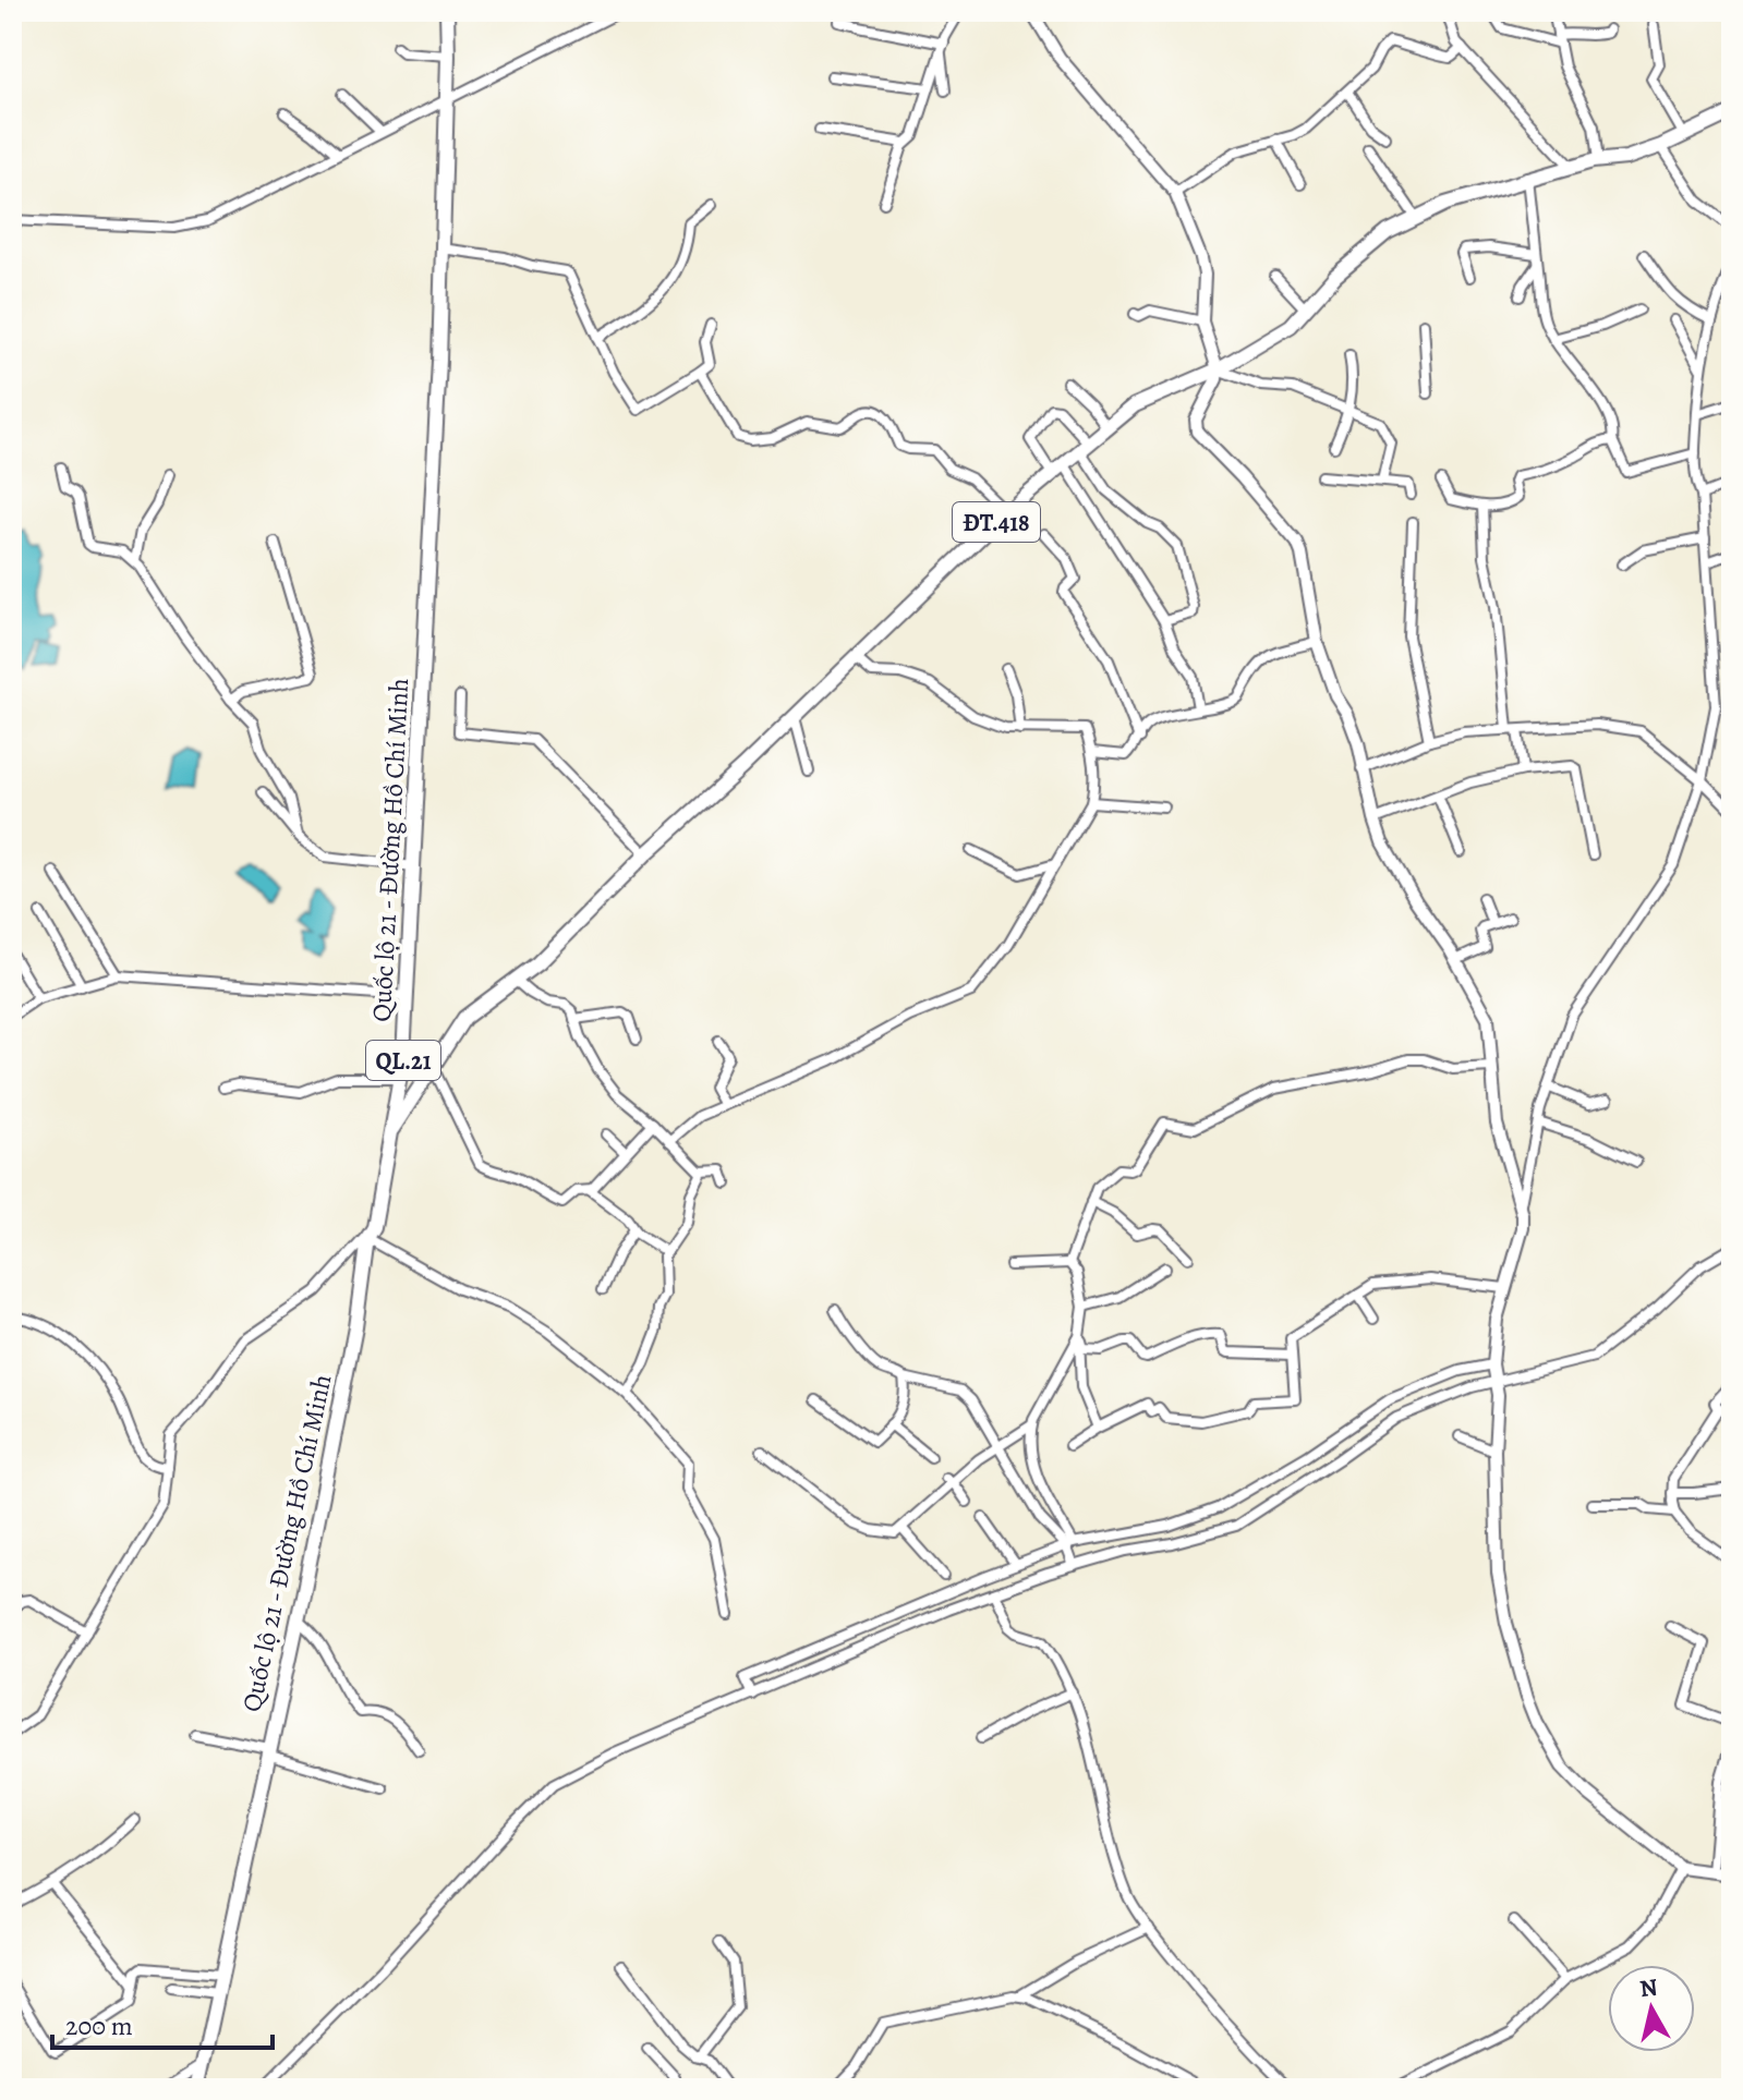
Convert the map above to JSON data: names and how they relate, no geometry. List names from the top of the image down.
{
  "streets": {
    "main road": ["ĐT.418", "Quốc lộ 21 - Đường Hồ Chí Minh", "QL.21"]
  },
  "crossings": [
    ["ĐT.418", "Quốc lộ 21 - Đường Hồ Chí Minh"]
  ],
  "scale_bar": "200 m",
  "north": "top"
}
